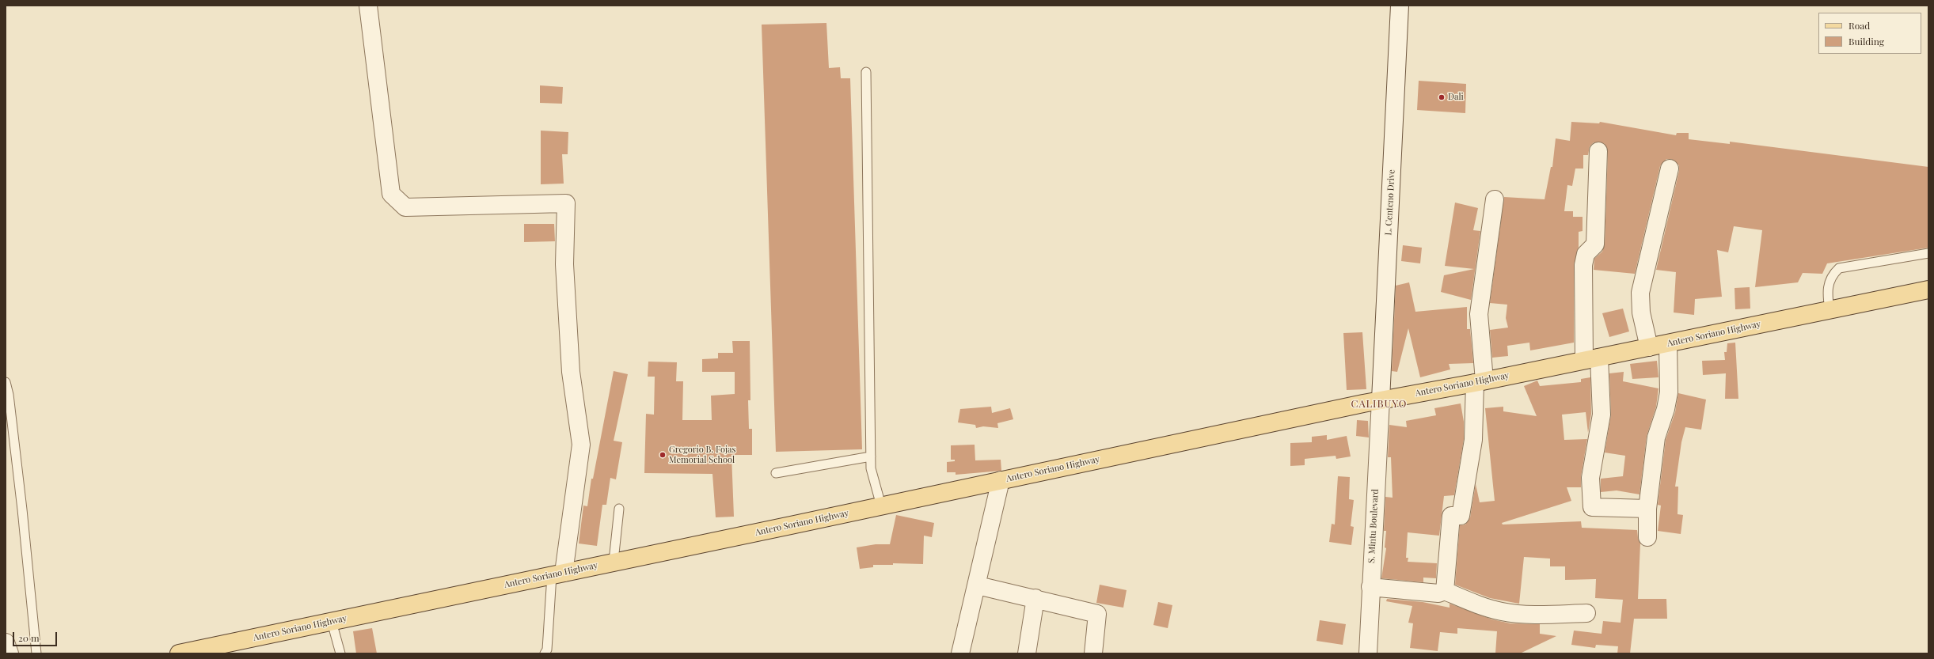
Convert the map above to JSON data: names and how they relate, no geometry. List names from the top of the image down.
{
  "streets": {
    "main road": ["Antero Soriano Highway"],
    "street": ["L. Centeno Drive", "S. Mintu Boulevard"]
  },
  "crossings": [
    ["L. Centeno Drive", "Antero Soriano Highway"],
    ["L. Centeno Drive", "S. Mintu Boulevard"],
    ["Antero Soriano Highway", "S. Mintu Boulevard"]
  ],
  "districts": ["CALIBUYO"],
  "places": ["Dali", "Gregorio B. Fojas Memorial School"],
  "legend": ["Road", "Building"],
  "scale_bar": "20 m"
}
